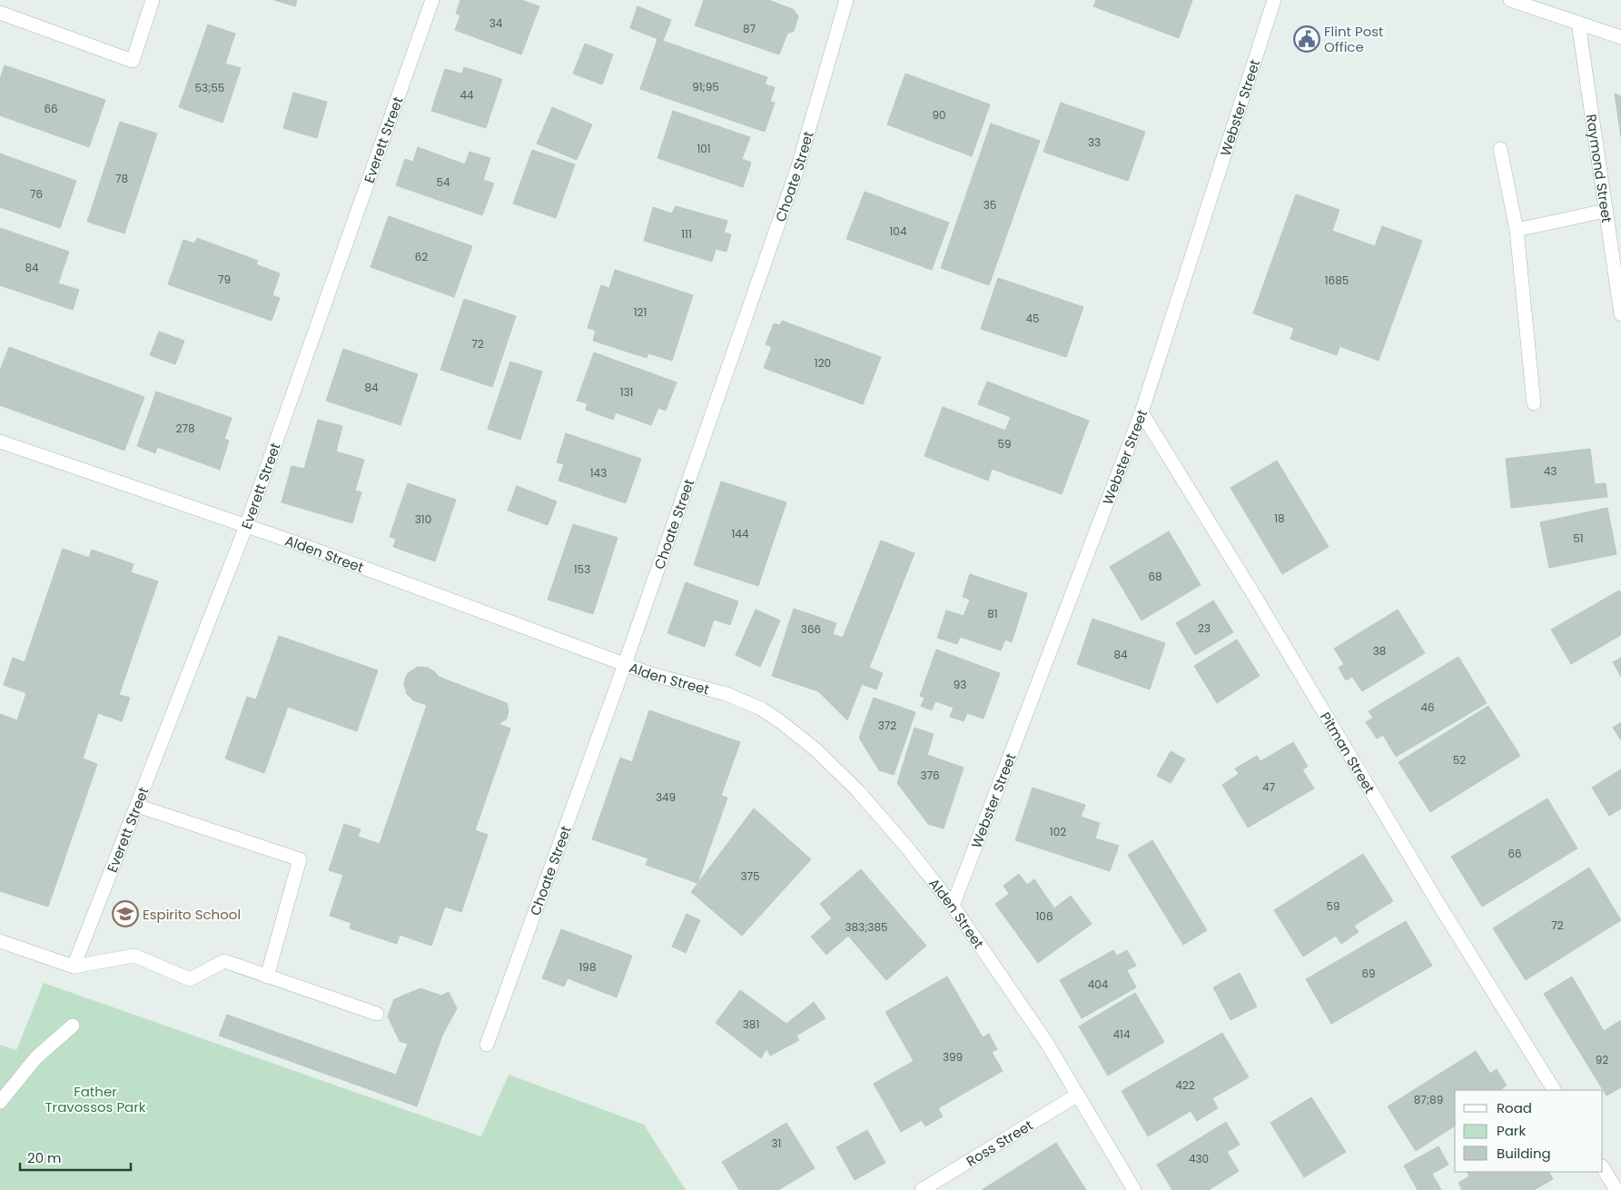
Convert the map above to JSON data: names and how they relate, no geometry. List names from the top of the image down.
{
  "streets": {
    "street": [
      "Webster Street",
      "Everett Street",
      "Raymond Street",
      "Choate Street",
      "Alden Street",
      "Pitman Street",
      "Ross Street"
    ]
  },
  "crossings": [
    ["Webster Street", "Alden Street"],
    ["Webster Street", "Pitman Street"],
    ["Everett Street", "Alden Street"],
    ["Choate Street", "Alden Street"],
    ["Alden Street", "Ross Street"]
  ],
  "parks": ["Father Travossos Park"],
  "places": {
    "public building": ["Flint Post Office"],
    "school or university": ["Espirito School"]
  },
  "house_numbers": [
    "34",
    "87",
    "91;95",
    "53;55",
    "44",
    "66",
    "90",
    "33",
    "101",
    "78",
    "54",
    "76",
    "35",
    "104",
    "111",
    "62",
    "84",
    "79",
    "1685",
    "121",
    "45",
    "72",
    "120",
    "84",
    "131",
    "278",
    "59",
    "43",
    "143",
    "18",
    "310",
    "144",
    "51",
    "153",
    "68",
    "81",
    "23",
    "366",
    "38",
    "84",
    "93",
    "46",
    "372",
    "52",
    "376",
    "47",
    "349",
    "102",
    "66",
    "375",
    "59",
    "106",
    "72",
    "383;385",
    "198",
    "69",
    "404",
    "381",
    "414",
    "399",
    "92",
    "422",
    "87;89",
    "31",
    "430"
  ],
  "legend": ["Road", "Park", "Building"],
  "scale_bar": "20 m"
}
